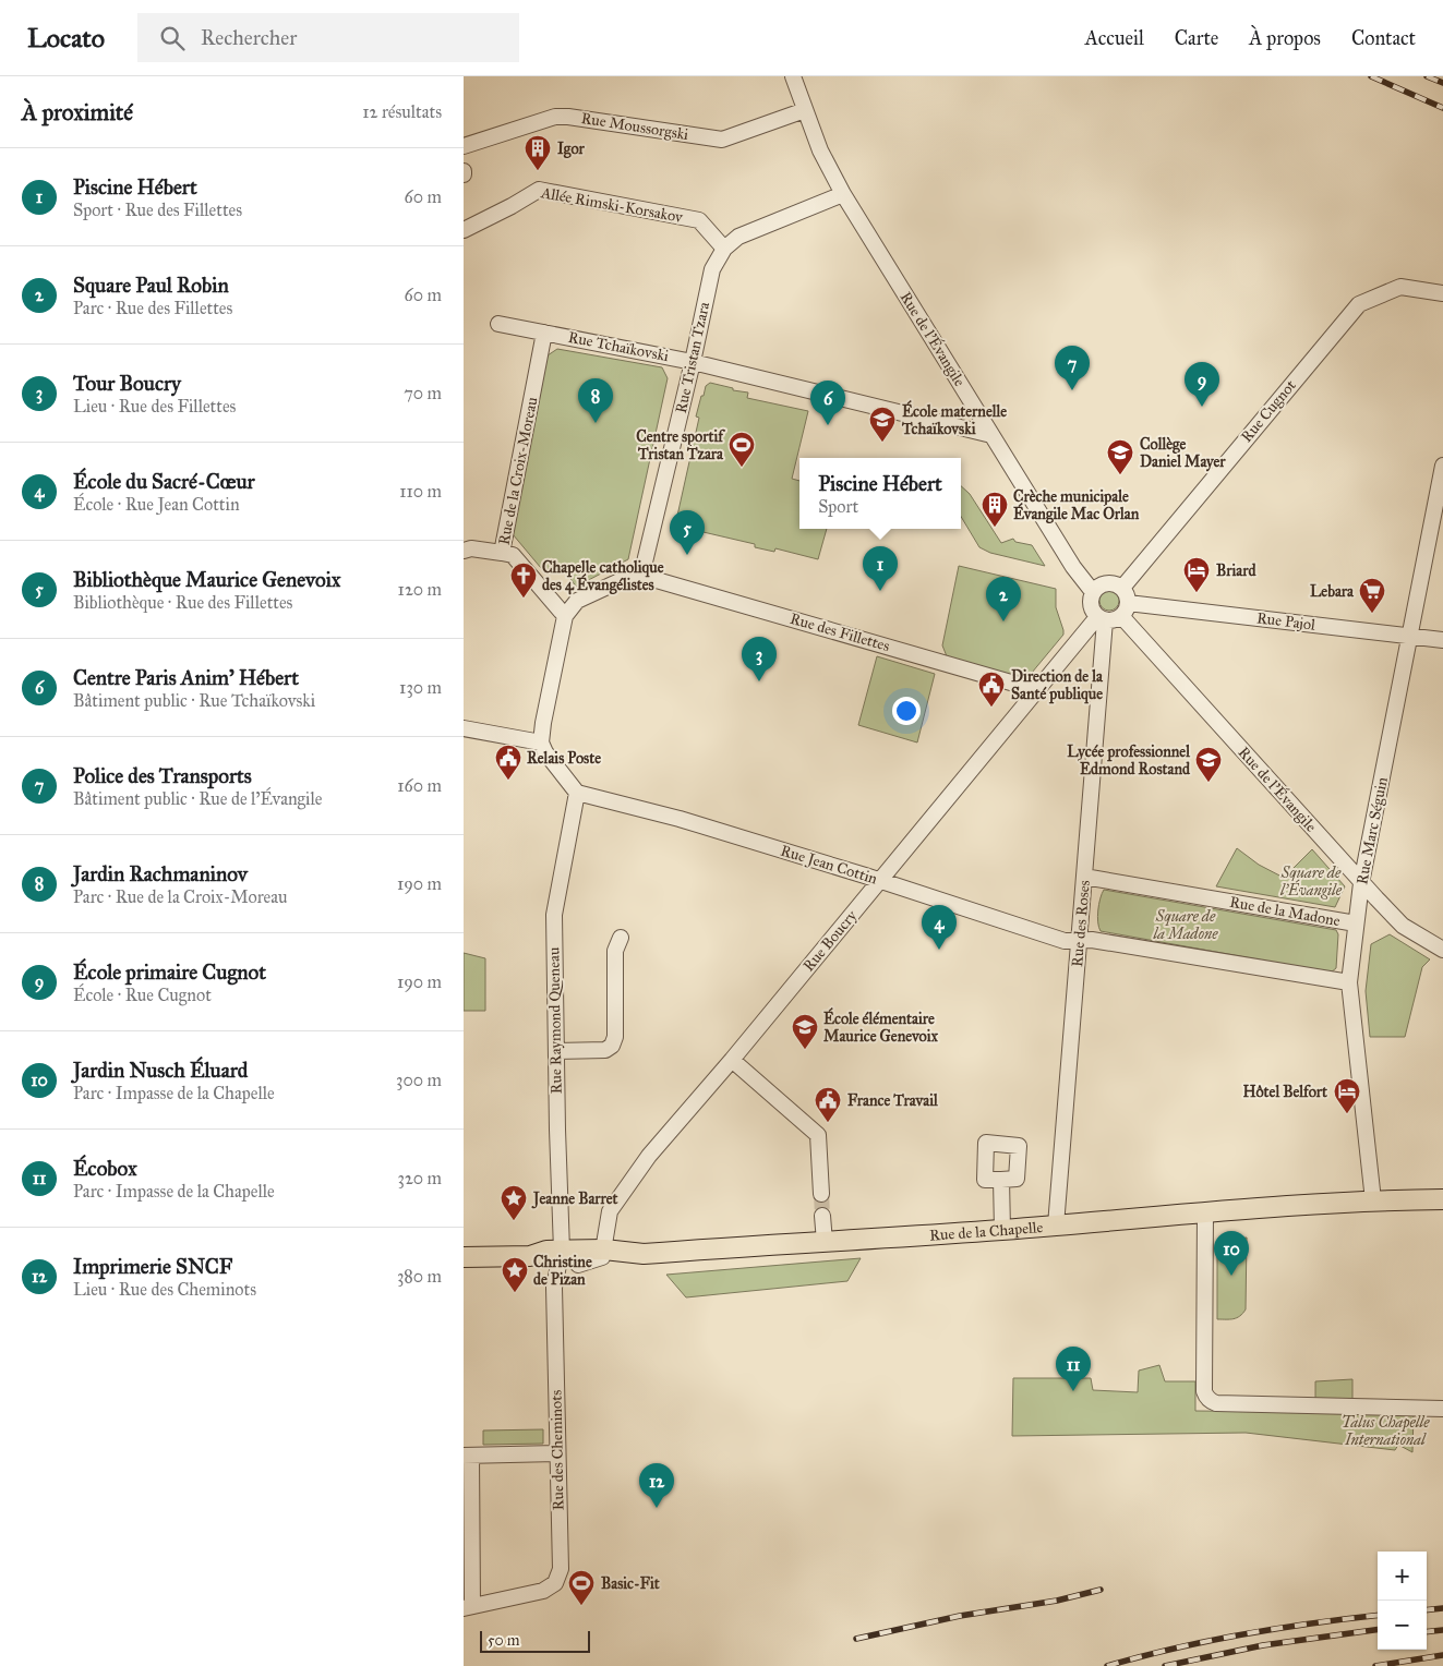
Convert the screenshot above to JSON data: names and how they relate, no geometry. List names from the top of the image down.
{
  "streets": {
    "main road": ["Rue de la Chapelle"],
    "street": [
      "Rue Moussorgski",
      "Allée Rimski-Korsakov",
      "Rue de l'Évangile",
      "Rue Tchaïkovski",
      "Rue Tristan Tzara",
      "Rue Cugnot",
      "Rue de la Croix-Moreau",
      "Rue Pajol",
      "Rue des Fillettes",
      "Rue Marc Séguin",
      "Rue Jean Cottin",
      "Rue de la Madone",
      "Rue des Roses",
      "Rue Boucry",
      "Rue Raymond Queneau",
      "Rue des Cheminots"
    ]
  },
  "crossings": [
    ["Rue Moussorgski", "Rue de l'Évangile"],
    ["Allée Rimski-Korsakov", "Rue Tristan Tzara"],
    ["Rue de l'Évangile", "Rue Tchaïkovski"],
    ["Rue de l'Évangile", "Rue Tristan Tzara"],
    ["Rue de l'Évangile", "Rue Cugnot"],
    ["Rue de l'Évangile", "Rue Pajol"],
    ["Rue de l'Évangile", "Rue Marc Séguin"],
    ["Rue de l'Évangile", "Rue des Roses"],
    ["Rue de l'Évangile", "Rue Boucry"],
    ["Rue Tchaïkovski", "Rue Tristan Tzara"],
    ["Rue Tchaïkovski", "Rue de la Croix-Moreau"],
    ["Rue Tristan Tzara", "Rue des Fillettes"],
    ["Rue Cugnot", "Rue Pajol"],
    ["Rue Cugnot", "Rue des Roses"],
    ["Rue Cugnot", "Rue Boucry"],
    ["Rue Pajol", "Rue Marc Séguin"],
    ["Rue Pajol", "Rue des Roses"],
    ["Rue Pajol", "Rue Boucry"],
    ["Rue des Fillettes", "Rue Boucry"],
    ["Rue Marc Séguin", "Rue de la Madone"],
    ["Rue Marc Séguin", "Rue de la Chapelle"],
    ["Rue Jean Cottin", "Rue des Roses"],
    ["Rue Jean Cottin", "Rue Boucry"],
    ["Rue Jean Cottin", "Rue Raymond Queneau"],
    ["Rue de la Madone", "Rue des Roses"],
    ["Rue des Roses", "Rue Boucry"],
    ["Rue des Roses", "Rue de la Chapelle"],
    ["Rue Boucry", "Rue de la Chapelle"],
    ["Rue Raymond Queneau", "Rue de la Chapelle"],
    ["Rue Raymond Queneau", "Rue des Cheminots"],
    ["Rue de la Chapelle", "Rue des Cheminots"]
  ],
  "parks": ["Square de l'Évangile", "Square de la Madone", "Talus Chapelle International"],
  "places": {
    "building": ["Igor", "Crèche municipale Évangile Mac Orlan"],
    "school or university": [
      "École maternelle Tchaïkovski",
      "Collège Daniel Mayer",
      "Lycée professionnel Edmond Rostand",
      "École élémentaire Maurice Genevoix"
    ],
    "sports": ["Centre sportif Tristan Tzara", "Basic-Fit"],
    "hotel": ["Briard", "Hôtel Belfort"],
    "church": ["Chapelle catholique des 4 Évangélistes"],
    "supermarket": ["Lebara"],
    "public building": ["Direction de la Santé publique", "Relais Poste", "France Travail"],
    "place": ["Jeanne Barret", "Christine de Pizan"]
  },
  "scale_bar": "50 m",
  "page": {
    "header": "Locato",
    "search": "Rechercher",
    "nav": [
      "Accueil",
      "Carte",
      "À propos",
      "Contact"
    ],
    "heading": ["À proximité", "12 résultats"],
    "list": [
      {
        "mark": "1",
        "name": "Piscine Hébert",
        "note": "Sport · Rue des Fillettes",
        "value": "60 m"
      },
      {
        "mark": "2",
        "name": "Square Paul Robin",
        "note": "Parc · Rue des Fillettes",
        "value": "60 m"
      },
      {
        "mark": "3",
        "name": "Tour Boucry",
        "note": "Lieu · Rue des Fillettes",
        "value": "70 m"
      },
      {
        "mark": "4",
        "name": "École du Sacré-Cœur",
        "note": "École · Rue Jean Cottin",
        "value": "110 m"
      },
      {
        "mark": "5",
        "name": "Bibliothèque Maurice Genevoix",
        "note": "Bibliothèque · Rue des Fillettes",
        "value": "120 m"
      },
      {
        "mark": "6",
        "name": "Centre Paris Anim’ Hébert",
        "note": "Bâtiment public · Rue Tchaïkovski",
        "value": "130 m"
      },
      {
        "mark": "7",
        "name": "Police des Transports",
        "note": "Bâtiment public · Rue de l'Évangile",
        "value": "160 m"
      },
      {
        "mark": "8",
        "name": "Jardin Rachmaninov",
        "note": "Parc · Rue de la Croix-Moreau",
        "value": "190 m"
      },
      {
        "mark": "9",
        "name": "École primaire Cugnot",
        "note": "École · Rue Cugnot",
        "value": "190 m"
      },
      {
        "mark": "10",
        "name": "Jardin Nusch Éluard",
        "note": "Parc · Impasse de la Chapelle",
        "value": "300 m"
      },
      {
        "mark": "11",
        "name": "Écobox",
        "note": "Parc · Impasse de la Chapelle",
        "value": "320 m"
      },
      {
        "mark": "12",
        "name": "Imprimerie SNCF",
        "note": "Lieu · Rue des Cheminots",
        "value": "380 m"
      }
    ],
    "pins": [
      "7",
      "9",
      "8",
      "6",
      "5",
      "1",
      "2",
      "3",
      "4",
      "10",
      "11",
      "12"
    ],
    "popup": ["Piscine Hébert", "Sport"],
    "map_buttons": ["+", "−"],
    "scale": "50 m"
  }
}
